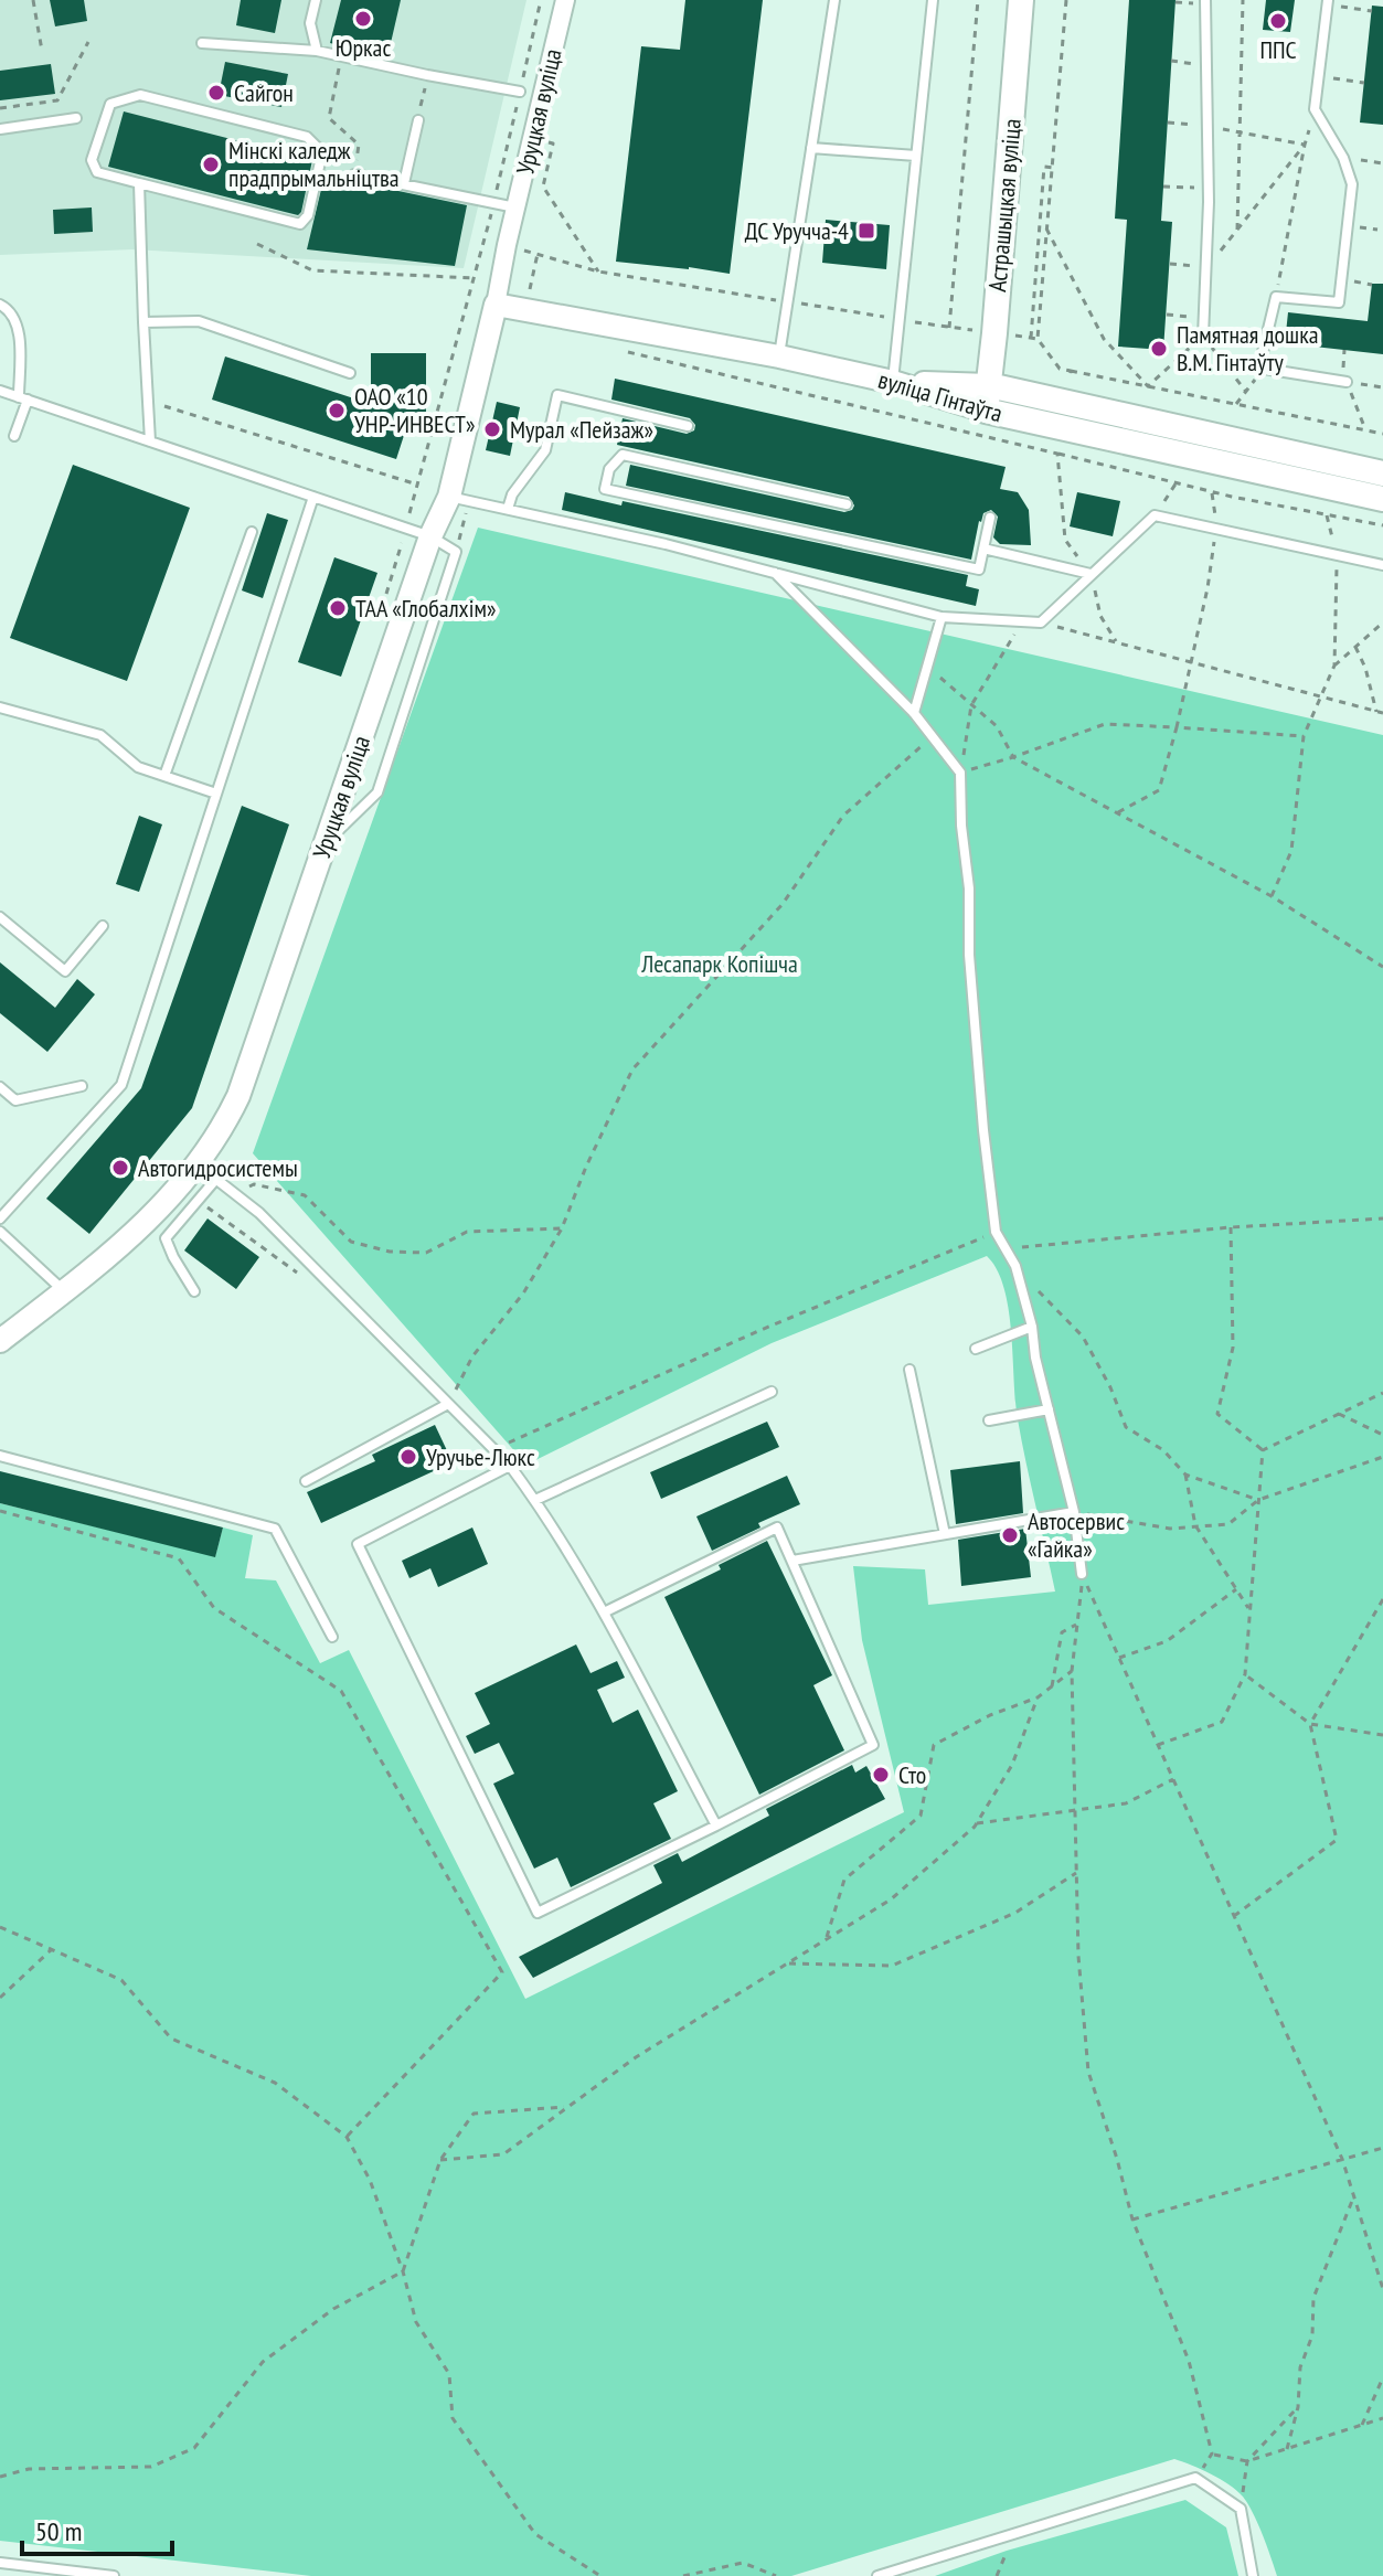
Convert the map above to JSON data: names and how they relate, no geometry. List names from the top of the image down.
{
  "streets": {
    "main road": ["Астрашыцкая вуліца", "вуліца Гінтаўта"],
    "street": ["Уруцкая вуліца"]
  },
  "crossings": [
    ["Уруцкая вуліца", "вуліца Гінтаўта"],
    ["Астрашыцкая вуліца", "вуліца Гінтаўта"]
  ],
  "parks": ["Лесапарк Копішча"],
  "places": {
    "other": [
      "Юркас",
      "ППС",
      "Сайгон",
      "Мінскі каледж прадпрымальніцтва",
      "Памятная дошка В.М. Гінтаўту",
      "ОАО «10 УНР-ИНВЕСТ»",
      "Мурал «Пейзаж»",
      "ТАА «Глобалхім»",
      "Автогидросистемы",
      "Уручье-Люкс",
      "Автосервис «Гайка»",
      "Сто"
    ],
    "transit": ["ДС Уручча-4"]
  },
  "scale_bar": "50 m"
}
